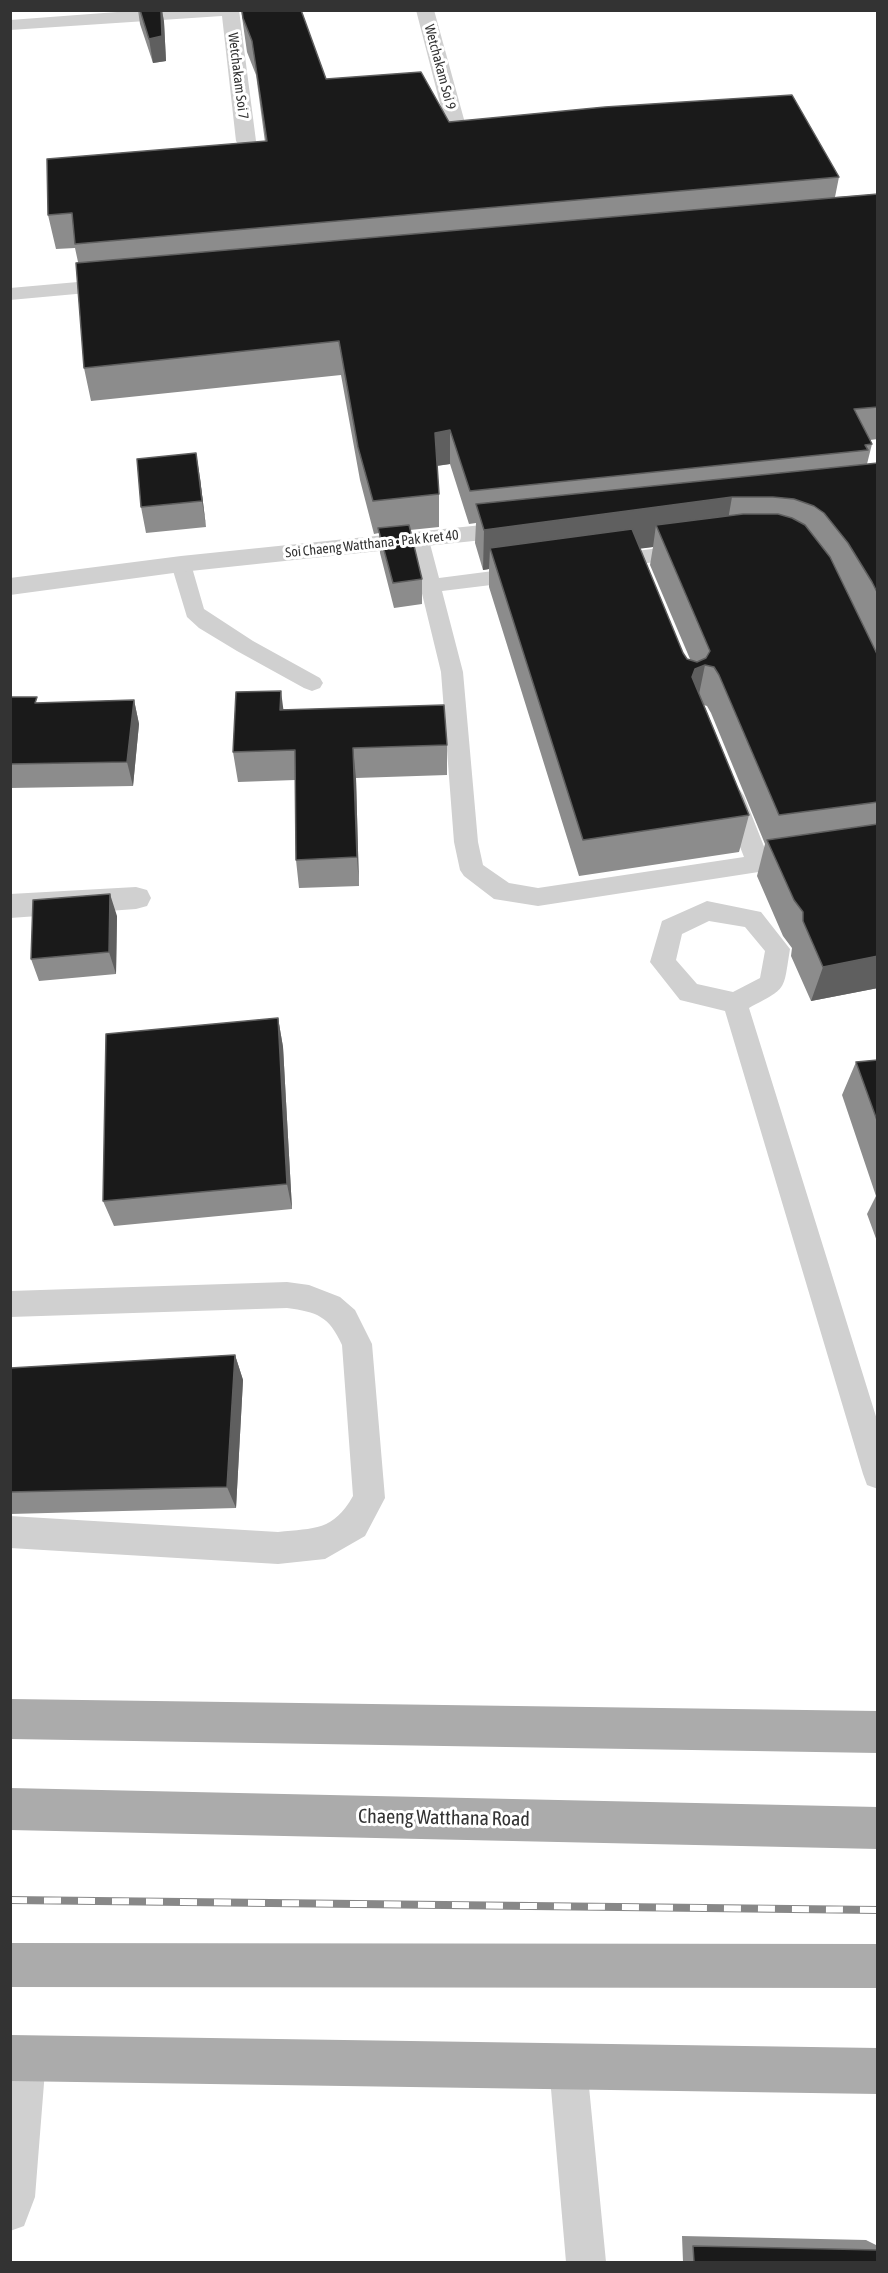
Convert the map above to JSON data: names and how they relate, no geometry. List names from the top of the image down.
{
  "streets": {
    "main road": ["Chaeng Watthana Road"],
    "street": ["Wetchakam Soi 9", "Wetchakam Soi 7", "Soi Chaeng Watthana - Pak Kret 40"]
  }
}
